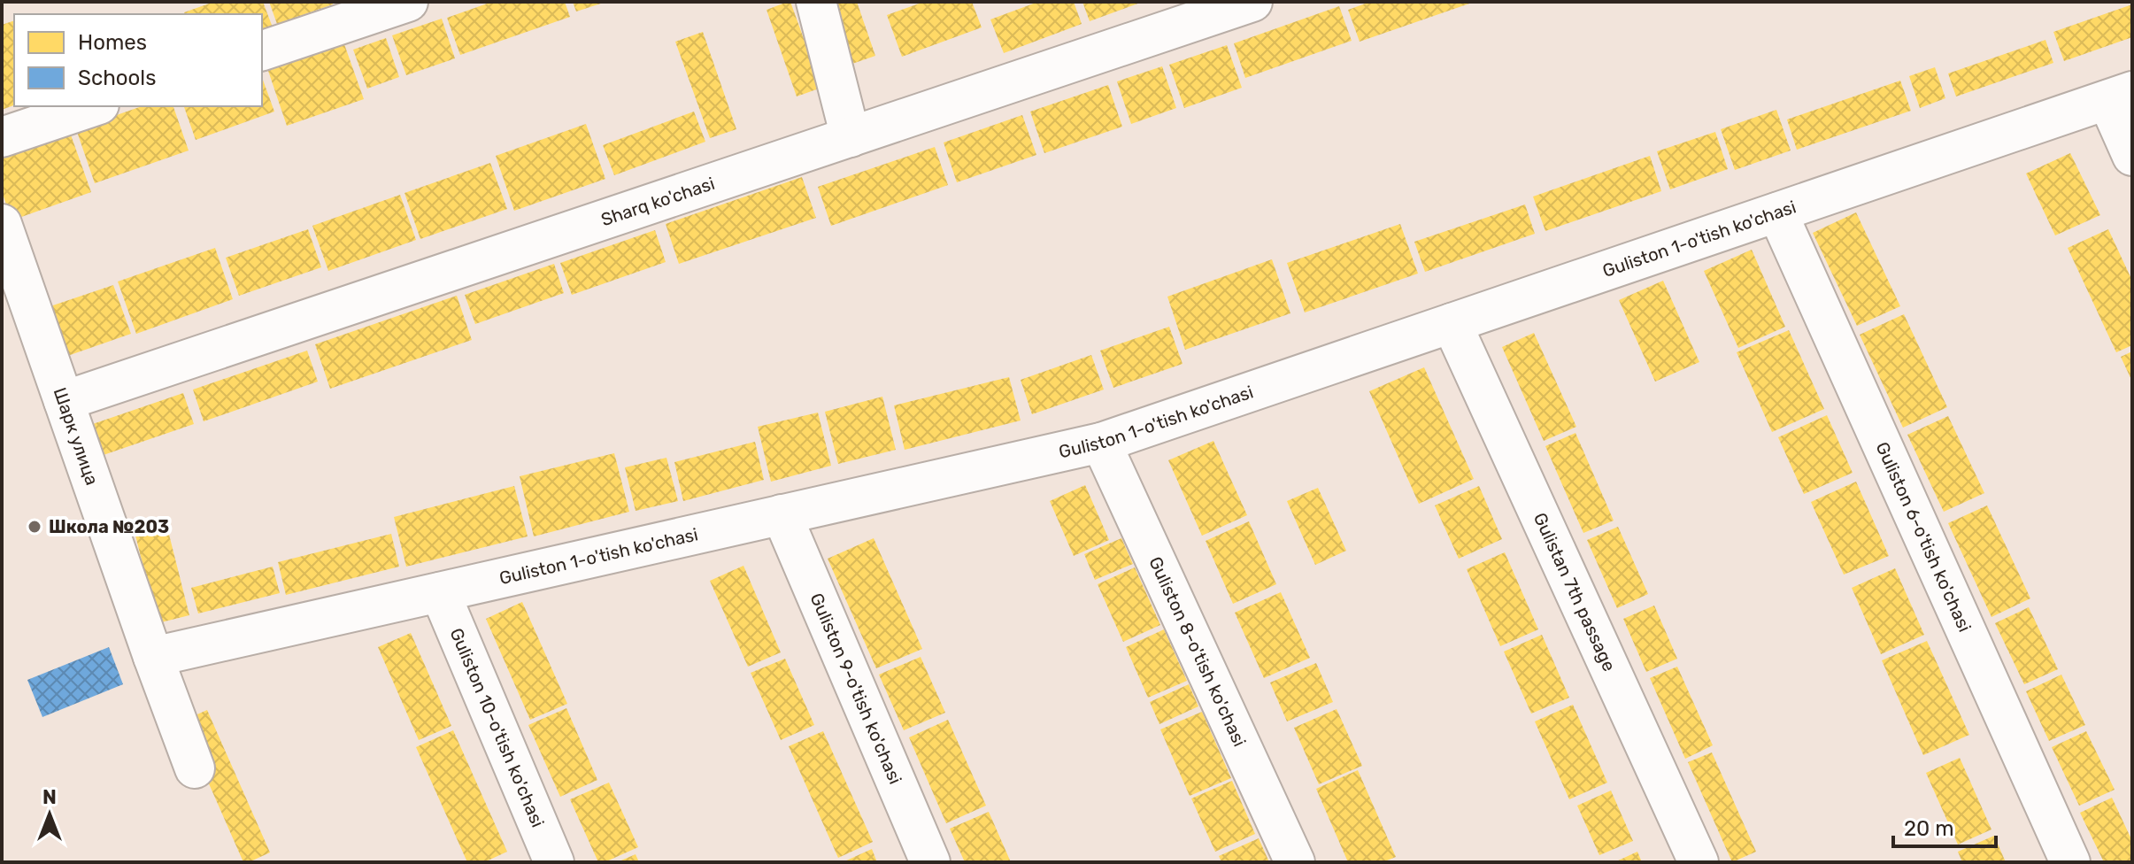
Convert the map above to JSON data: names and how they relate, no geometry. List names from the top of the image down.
{
  "streets": {
    "street": [
      "Sharq ko'chasi",
      "Guliston 1-o'tish ko'chasi",
      "Шарк улица",
      "Guliston 6-o'tish ko'chasi",
      "Gulistan 7th passage",
      "Guliston 8-o'tish ko'chasi",
      "Guliston 9-o'tish ko'chasi",
      "Guliston 10-o'tish ko'chasi"
    ]
  },
  "crossings": [
    ["Sharq ko'chasi", "Шарк улица"],
    ["Guliston 1-o'tish ko'chasi", "Шарк улица"],
    ["Guliston 1-o'tish ko'chasi", "Guliston 6-o'tish ko'chasi"],
    ["Guliston 1-o'tish ko'chasi", "Gulistan 7th passage"],
    ["Guliston 1-o'tish ko'chasi", "Guliston 8-o'tish ko'chasi"],
    ["Guliston 1-o'tish ko'chasi", "Guliston 9-o'tish ko'chasi"],
    ["Guliston 1-o'tish ko'chasi", "Guliston 10-o'tish ko'chasi"]
  ],
  "places": ["Школа №203"],
  "legend": ["Homes", "Schools"],
  "scale_bar": "20 m",
  "north": "top"
}
